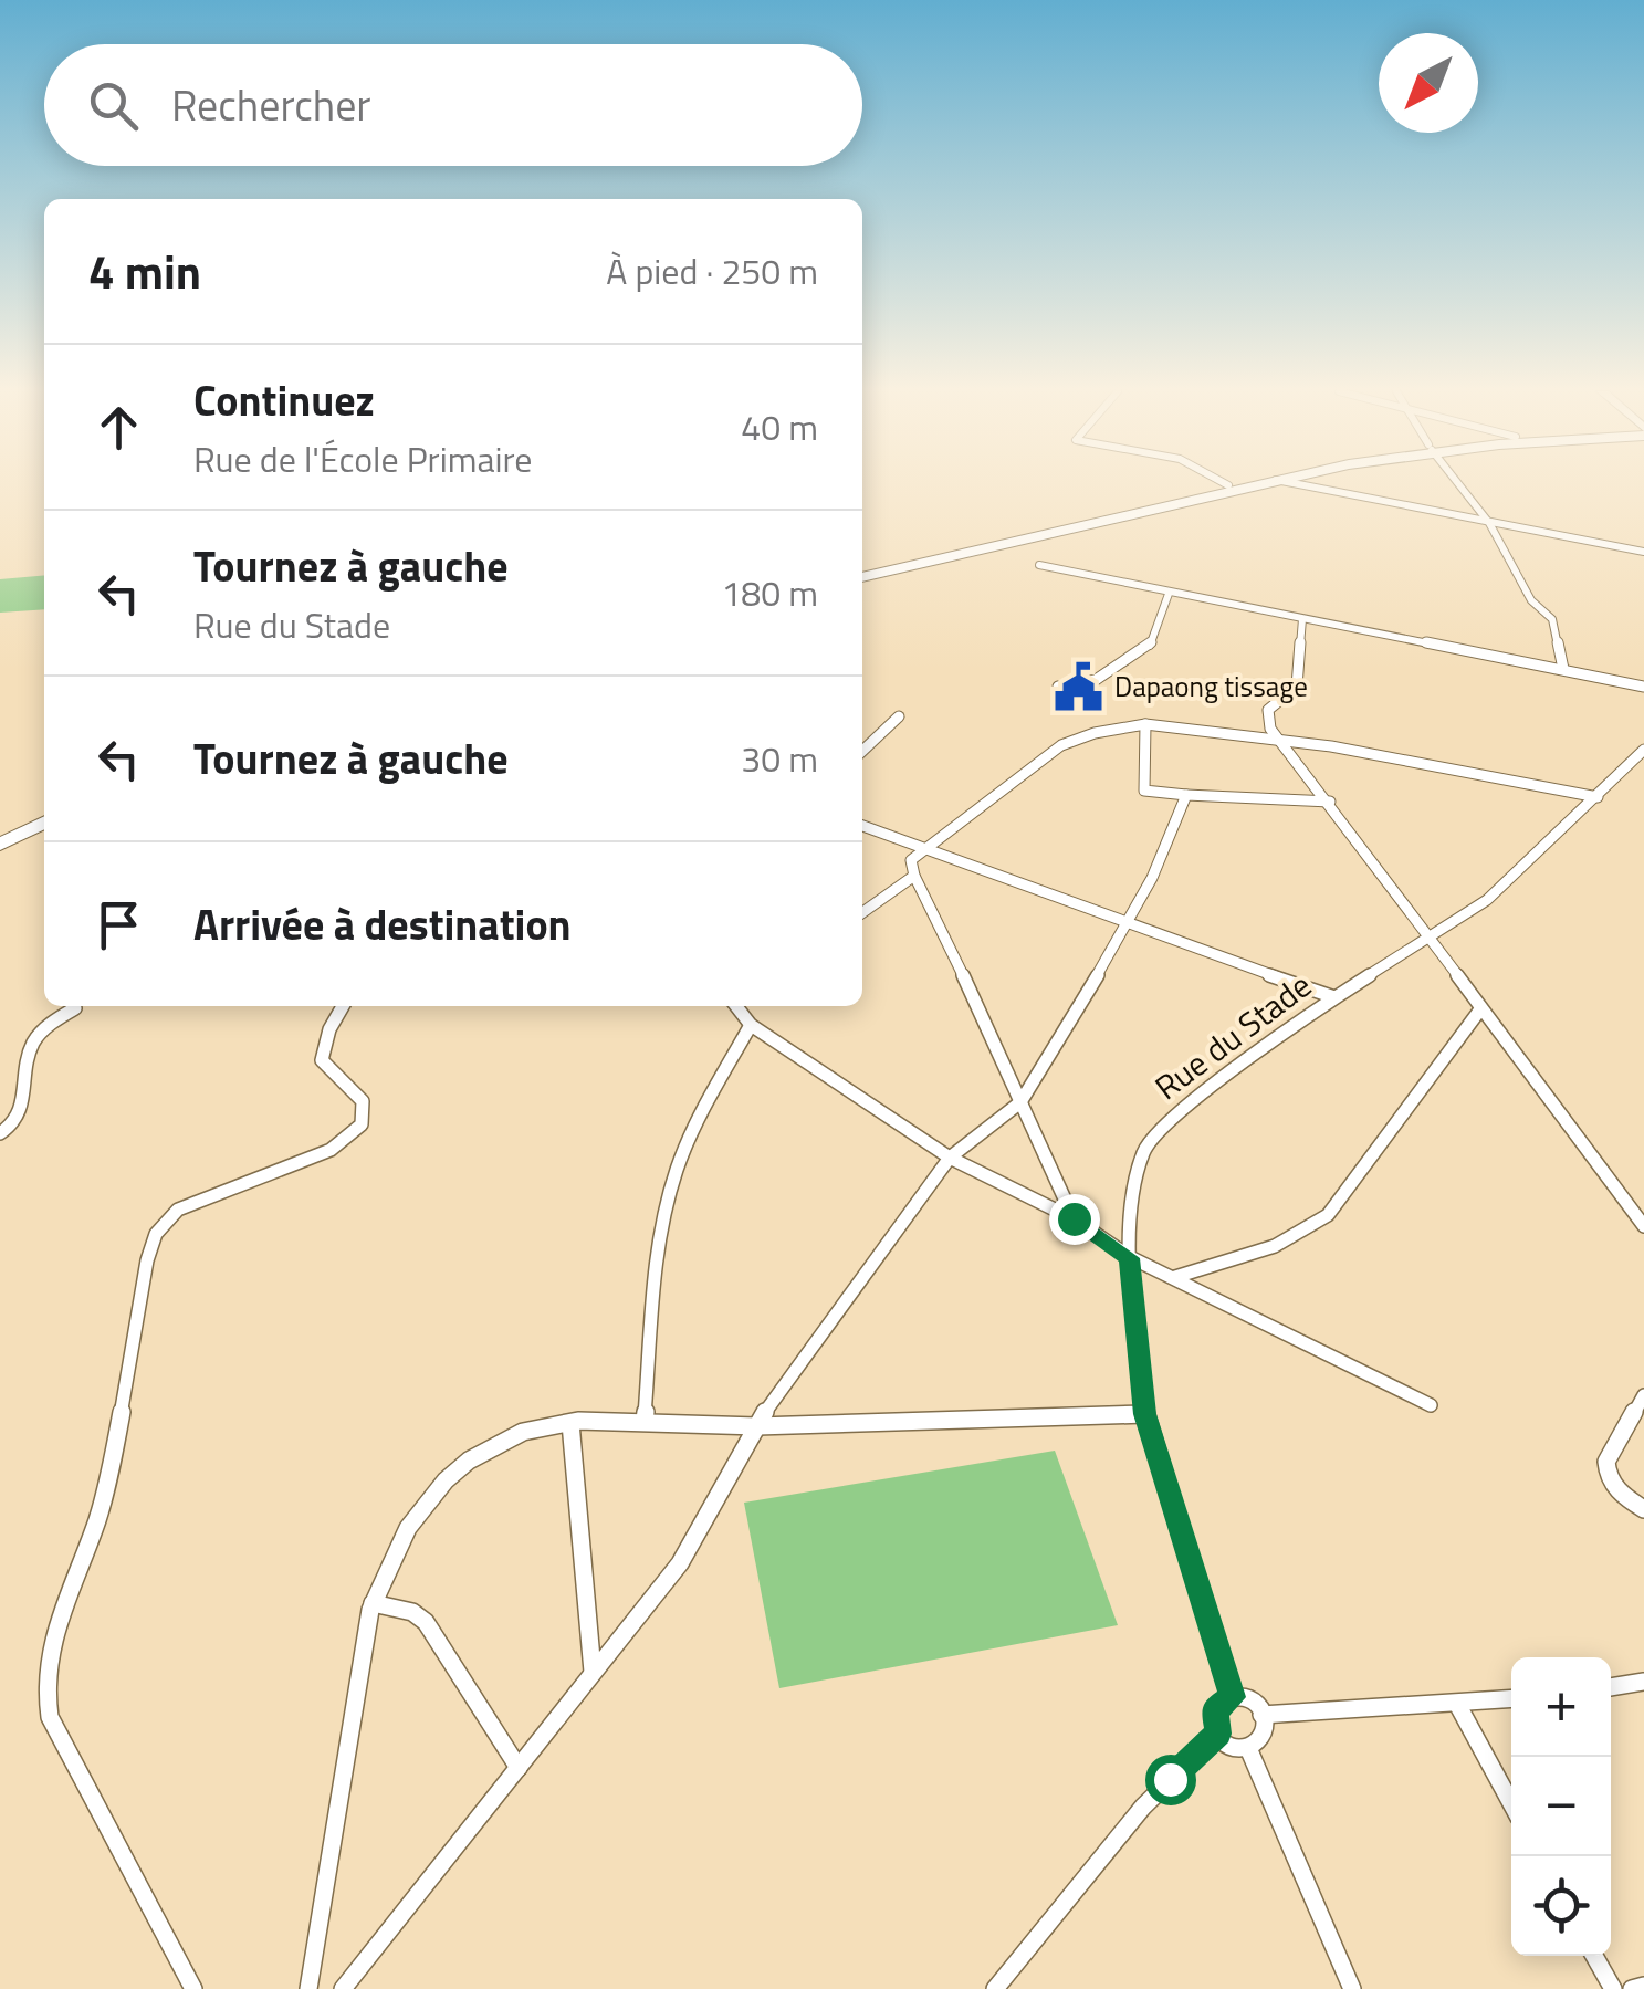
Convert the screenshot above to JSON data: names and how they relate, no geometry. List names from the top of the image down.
{
  "streets": {
    "street": ["Rue du Stade"]
  },
  "places": {
    "public building": ["Dapaong tissage"]
  },
  "north": "bottom left",
  "page": {
    "search": "Rechercher",
    "heading": ["4 min", "À pied · 250 m"],
    "list": [
      ["Continuez", "Rue de l'École Primaire", "40 m"],
      ["Tournez à gauche", "Rue du Stade", "180 m"],
      ["Tournez à gauche", "30 m"],
      "Arrivée à destination"
    ],
    "map_buttons": ["+", "−"]
  }
}
